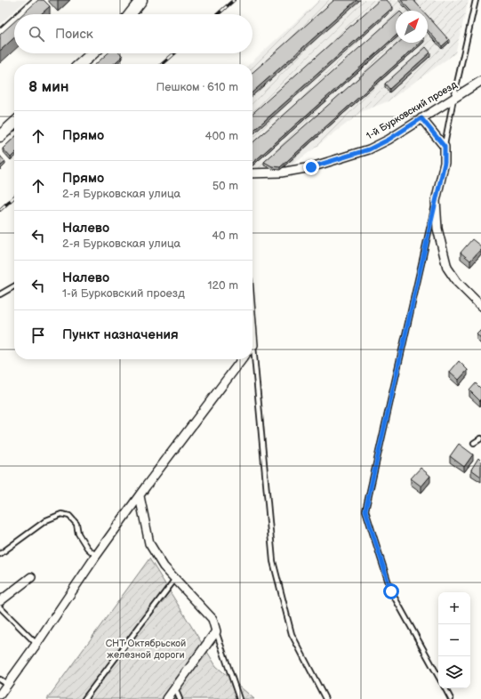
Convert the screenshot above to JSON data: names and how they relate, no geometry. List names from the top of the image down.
{
  "streets": {
    "street": ["1-й Бурковский проезд"]
  },
  "parks": ["СНТ Октябрьской железной дороги"],
  "north": "top right",
  "page": {
    "search": "Поиск",
    "heading": ["8 мин", "Пешком · 610 m"],
    "list": [
      ["Прямо", "400 m"],
      ["Прямо", "2-я Бурковская улица", "50 m"],
      ["Налево", "2-я Бурковская улица", "40 m"],
      ["Налево", "1-й Бурковский проезд", "120 m"],
      "Пункт назначения"
    ],
    "map_buttons": ["+", "−"]
  }
}
